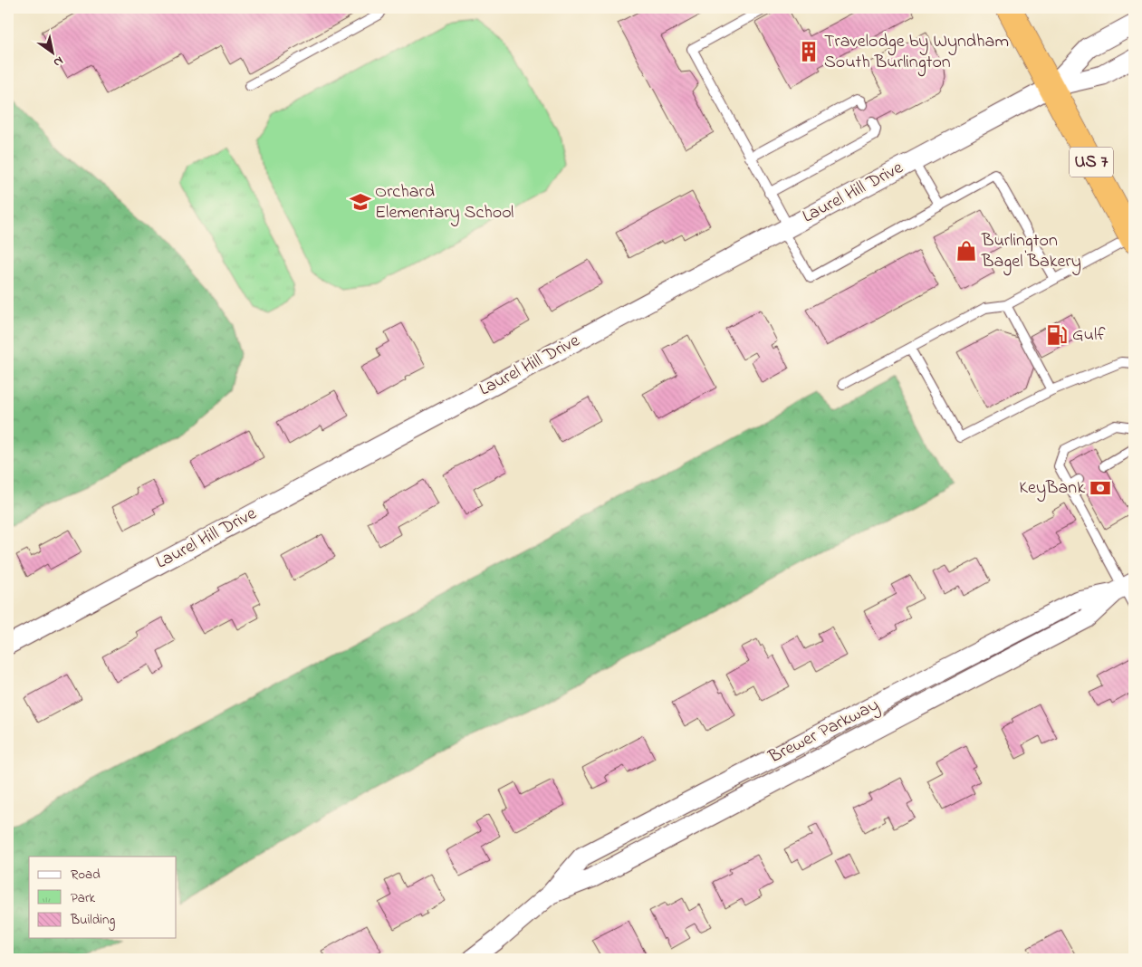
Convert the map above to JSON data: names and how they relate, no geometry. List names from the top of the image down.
{
  "streets": {
    "highway": ["US 7"],
    "street": ["Laurel Hill Drive", "Brewer Parkway"]
  },
  "crossings": [
    ["US 7", "Laurel Hill Drive"]
  ],
  "places": {
    "building": ["Travelodge by Wyndham South Burlington"],
    "school or university": ["Orchard Elementary School"],
    "shop": ["Burlington Bagel Bakery"],
    "fuel station": ["Gulf"],
    "bank": ["KeyBank"]
  },
  "legend": ["Road", "Park", "Building"],
  "north": "bottom right"
}
